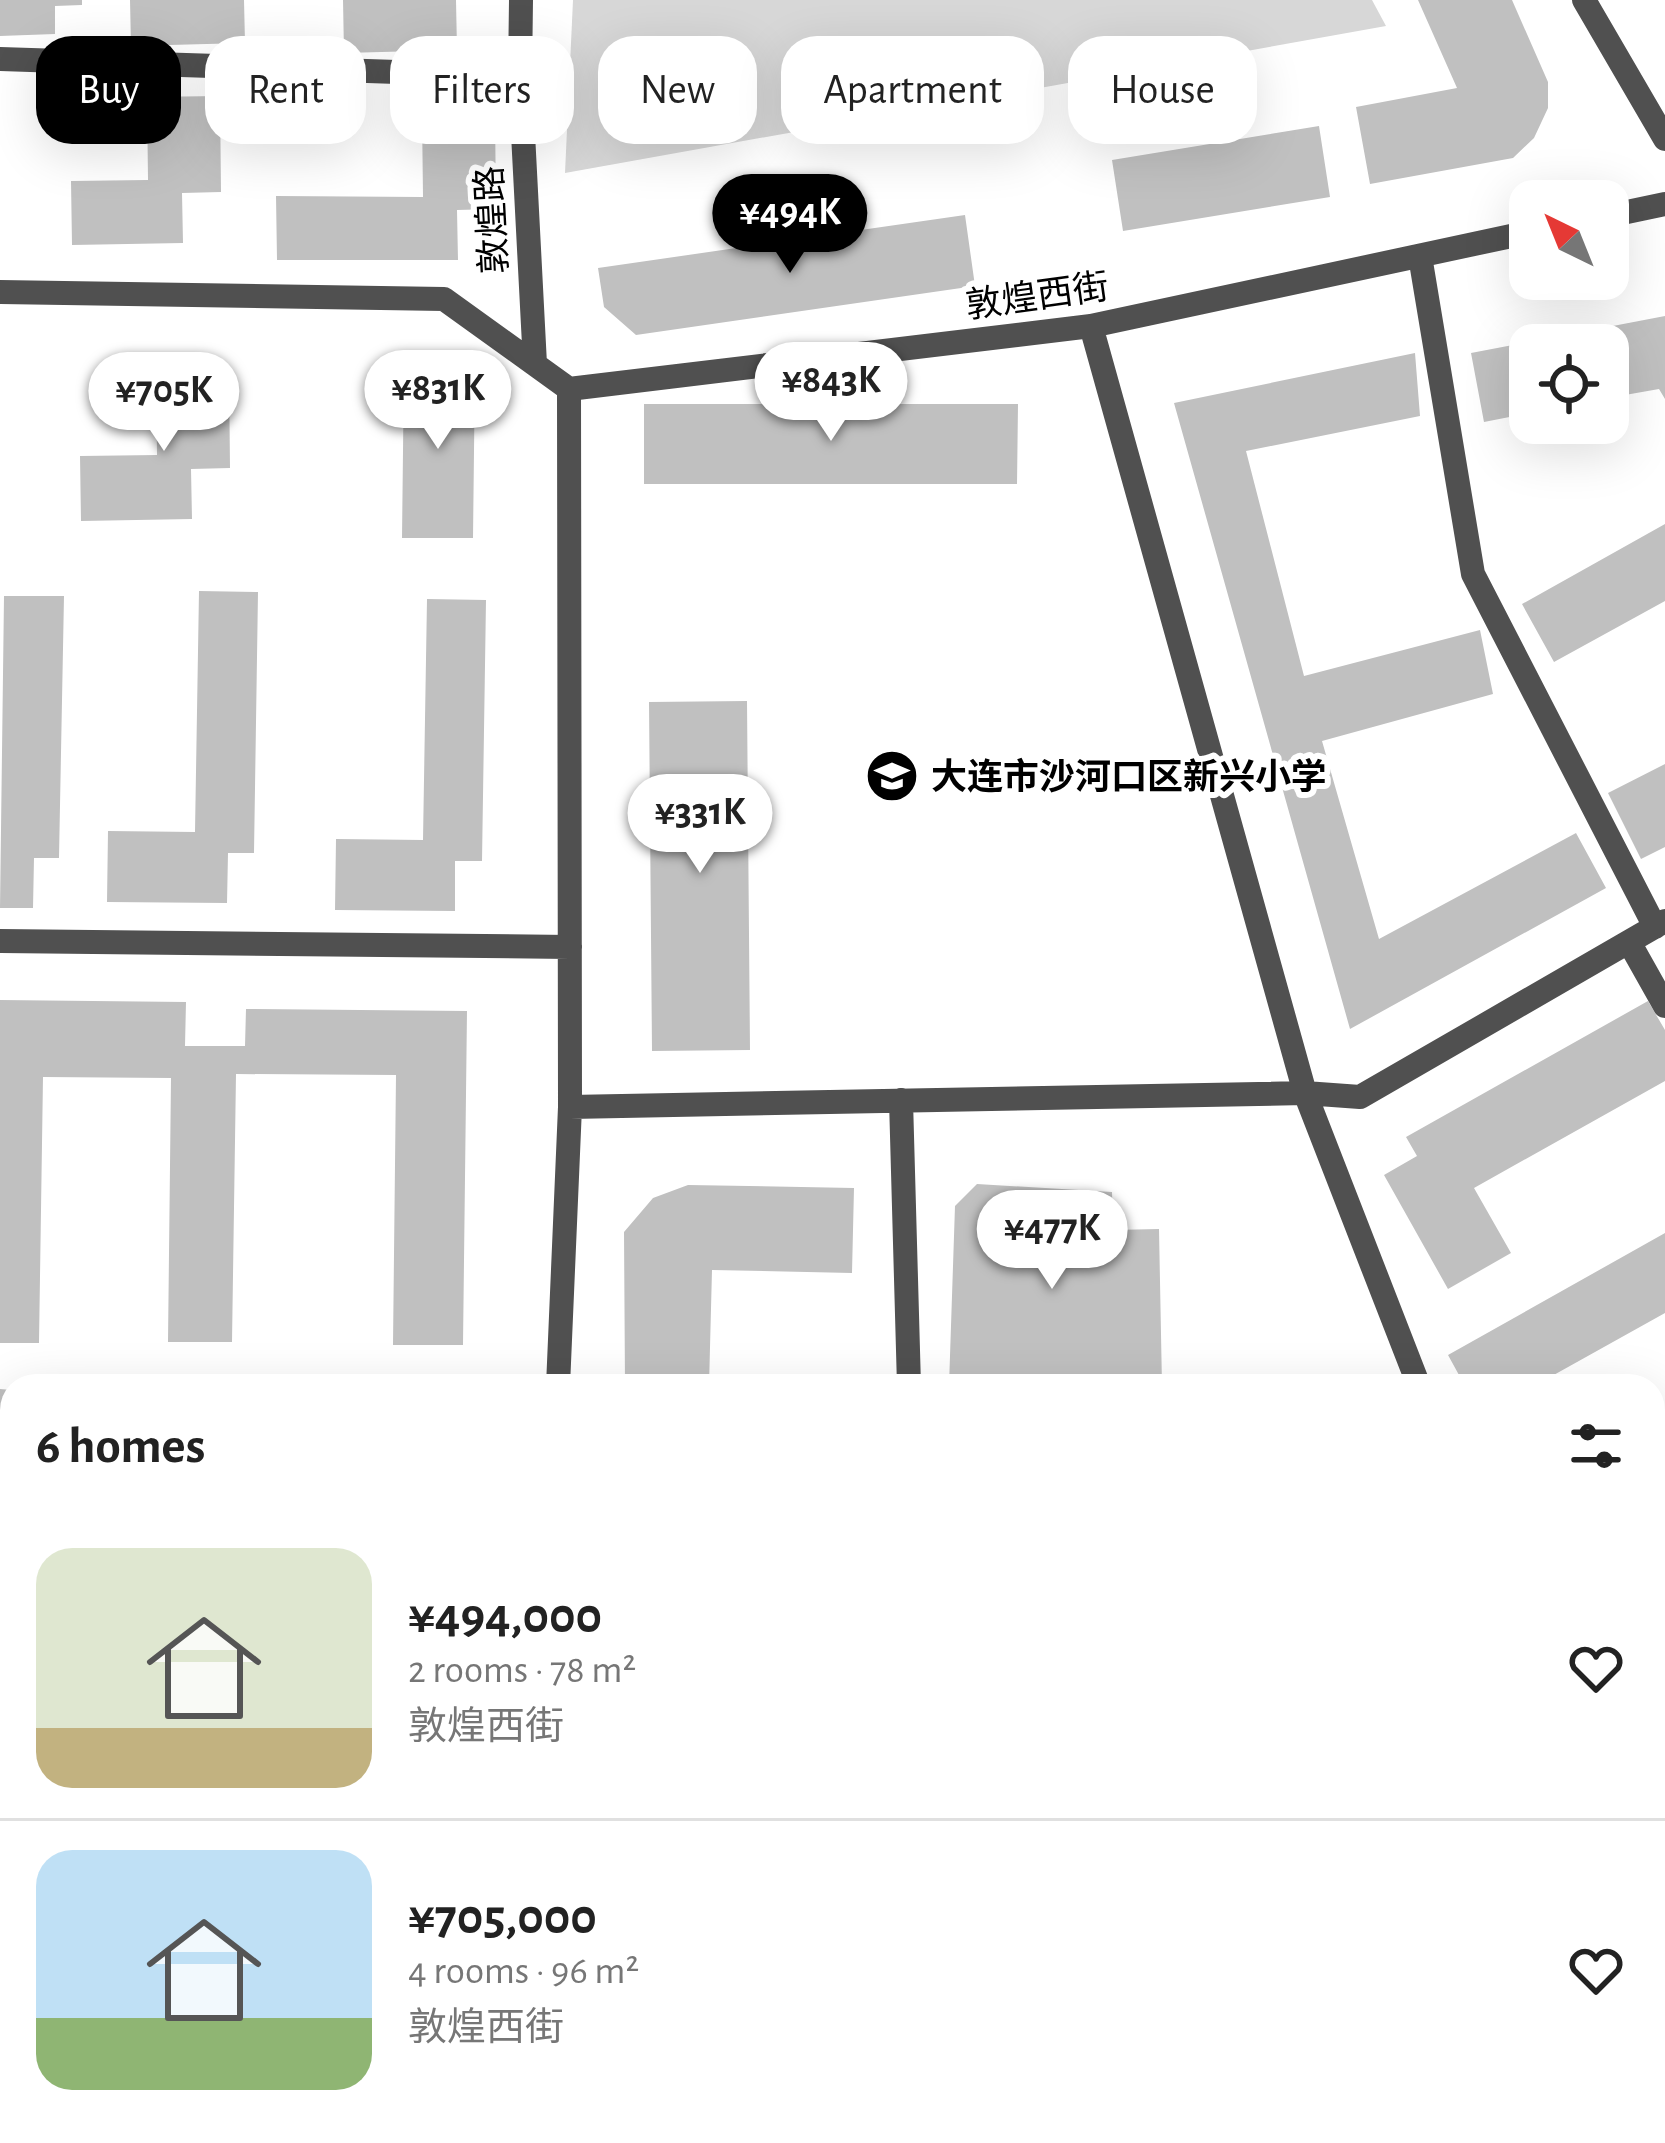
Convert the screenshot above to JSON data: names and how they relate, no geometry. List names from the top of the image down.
{
  "streets": {
    "street": ["敦煌路", "敦煌西街"]
  },
  "places": {
    "school or university": ["大连市沙河口区新兴小学"]
  },
  "north": "top left",
  "page": {
    "chip": [
      "Buy",
      "Rent",
      "Filters",
      "New",
      "Apartment",
      "House"
    ],
    "price": [
      "¥494K",
      "¥843K",
      "¥831K",
      "¥705K",
      "¥331K",
      "¥477K"
    ],
    "heading": "6 homes",
    "list": [
      {
        "name": "¥494,000",
        "note": "2 rooms · 78 m² · 敦煌西街"
      },
      {
        "name": "¥705,000",
        "note": "4 rooms · 96 m² · 敦煌西街"
      }
    ]
  }
}
